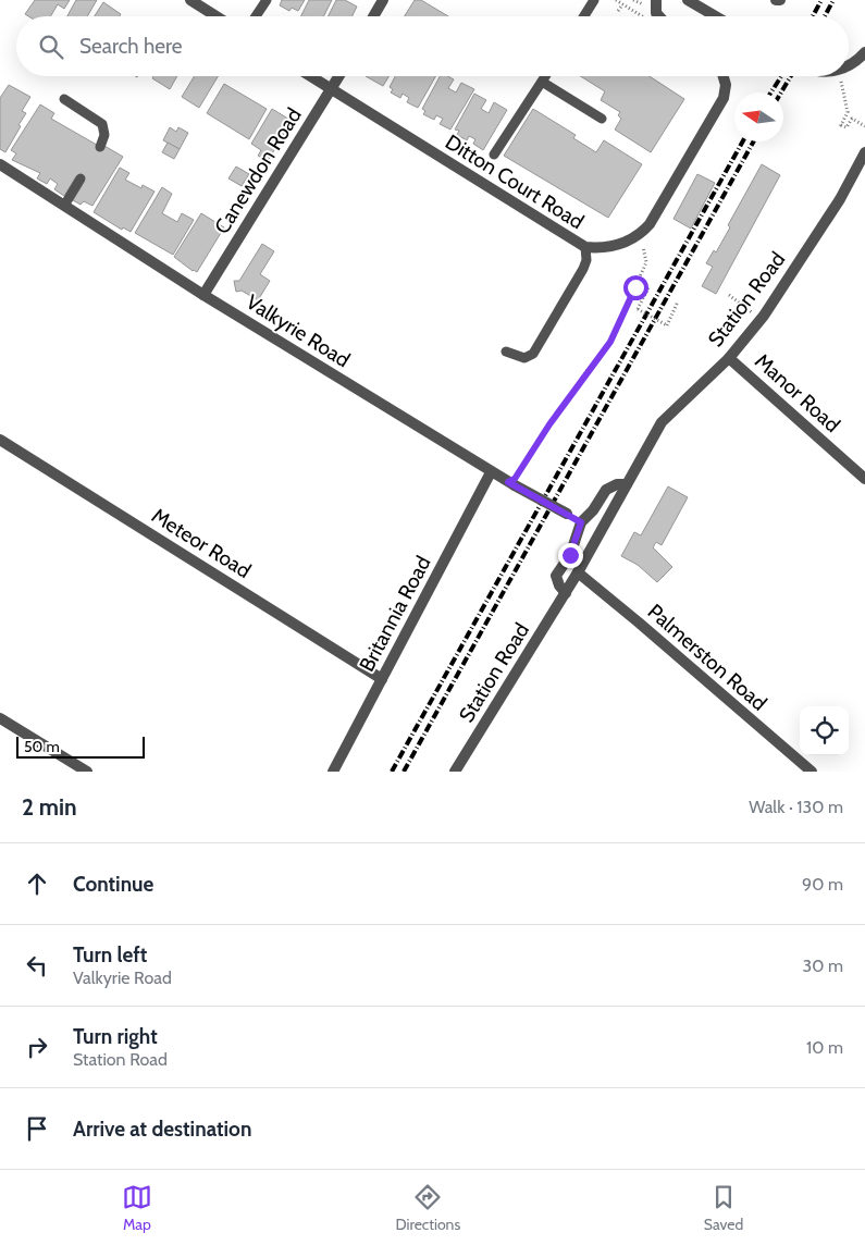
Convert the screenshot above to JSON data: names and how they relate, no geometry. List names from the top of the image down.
{
  "streets": {
    "street": [
      "Canewdon Road",
      "Ditton Court Road",
      "Station Road",
      "Valkyrie Road",
      "Manor Road",
      "Meteor Road",
      "Britannia Road",
      "Palmerston Road"
    ]
  },
  "crossings": [
    ["Canewdon Road", "Ditton Court Road"],
    ["Canewdon Road", "Valkyrie Road"],
    ["Station Road", "Manor Road"],
    ["Station Road", "Palmerston Road"],
    ["Valkyrie Road", "Britannia Road"],
    ["Meteor Road", "Britannia Road"]
  ],
  "scale_bar": "50 m",
  "north": "left",
  "page": {
    "search": "Search here",
    "scale": "50 m",
    "heading": ["2 min", "Walk · 130 m"],
    "list": [
      ["Continue", "90 m"],
      ["Turn left", "Valkyrie Road", "30 m"],
      ["Turn right", "Station Road", "10 m"],
      "Arrive at destination"
    ],
    "nav": ["Map", "Directions", "Saved"]
  }
}
